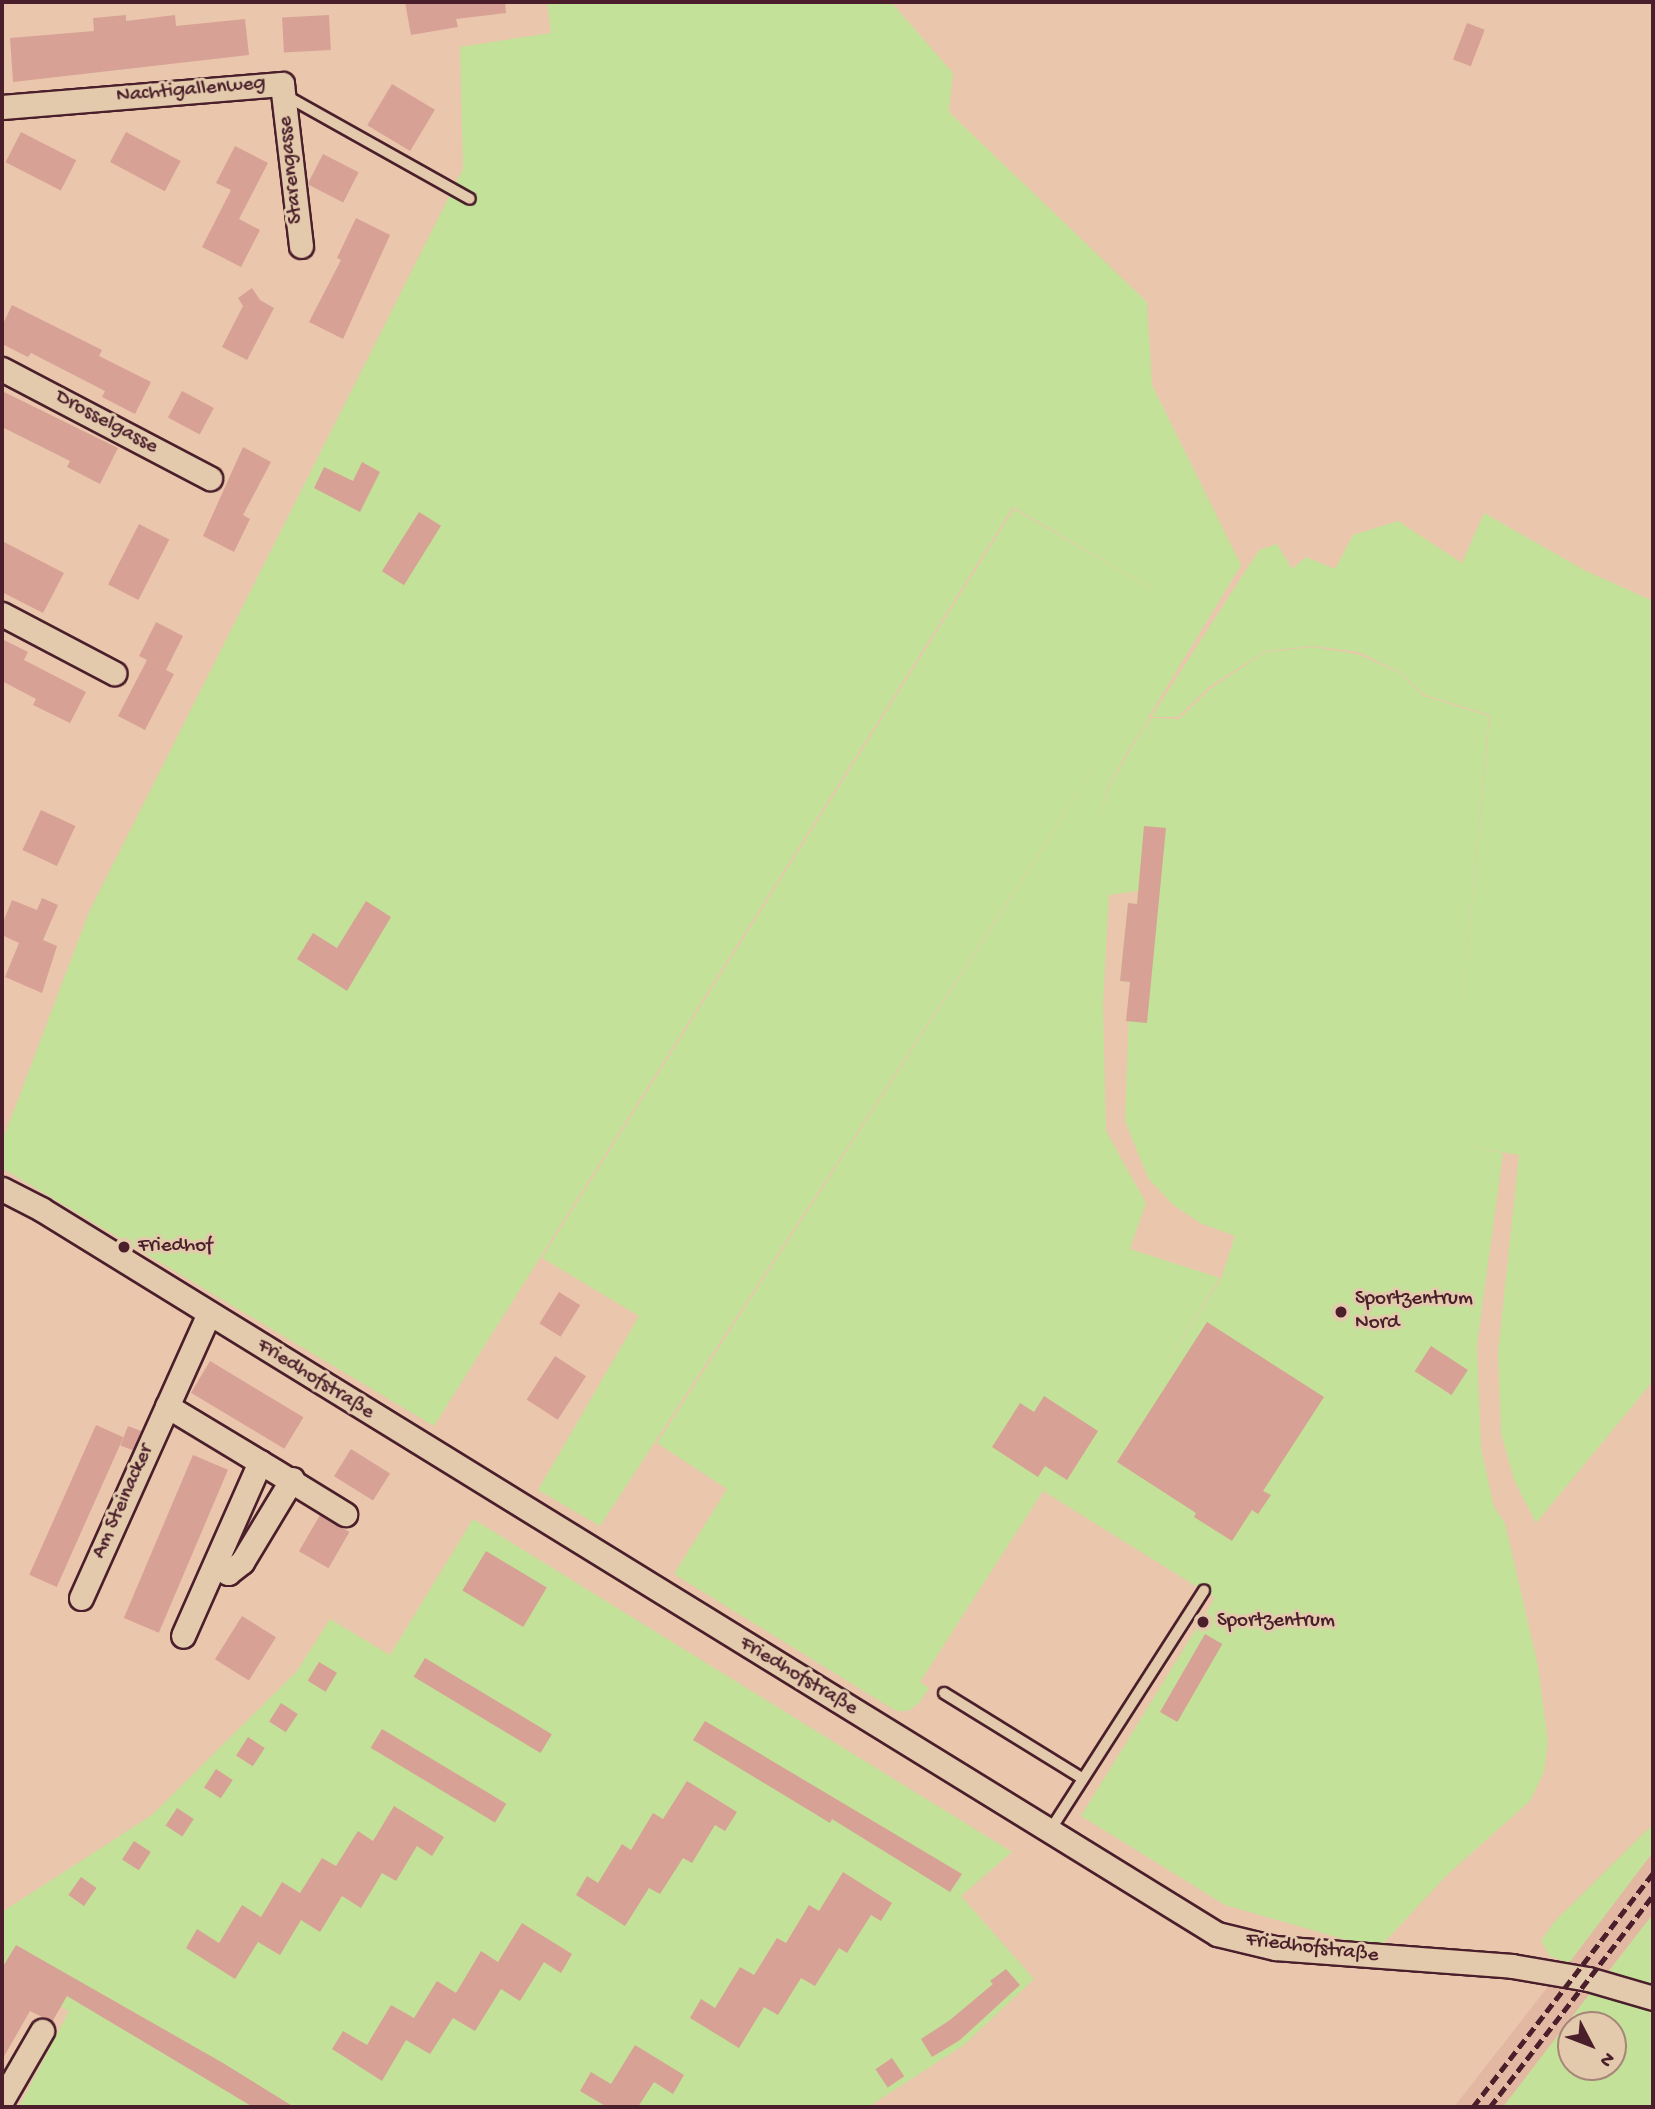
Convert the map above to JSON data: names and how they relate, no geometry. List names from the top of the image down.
{
  "streets": {
    "street": [
      "Nachtigallenweg",
      "Starengasse",
      "Drosselgasse",
      "Friedhofstraße",
      "Am Steinacker"
    ]
  },
  "crossings": [
    ["Nachtigallenweg", "Starengasse"],
    ["Friedhofstraße", "Am Steinacker"]
  ],
  "places": ["Friedhof", "Sportzentrum Nord", "Sportzentrum"],
  "north": "bottom right"
}
